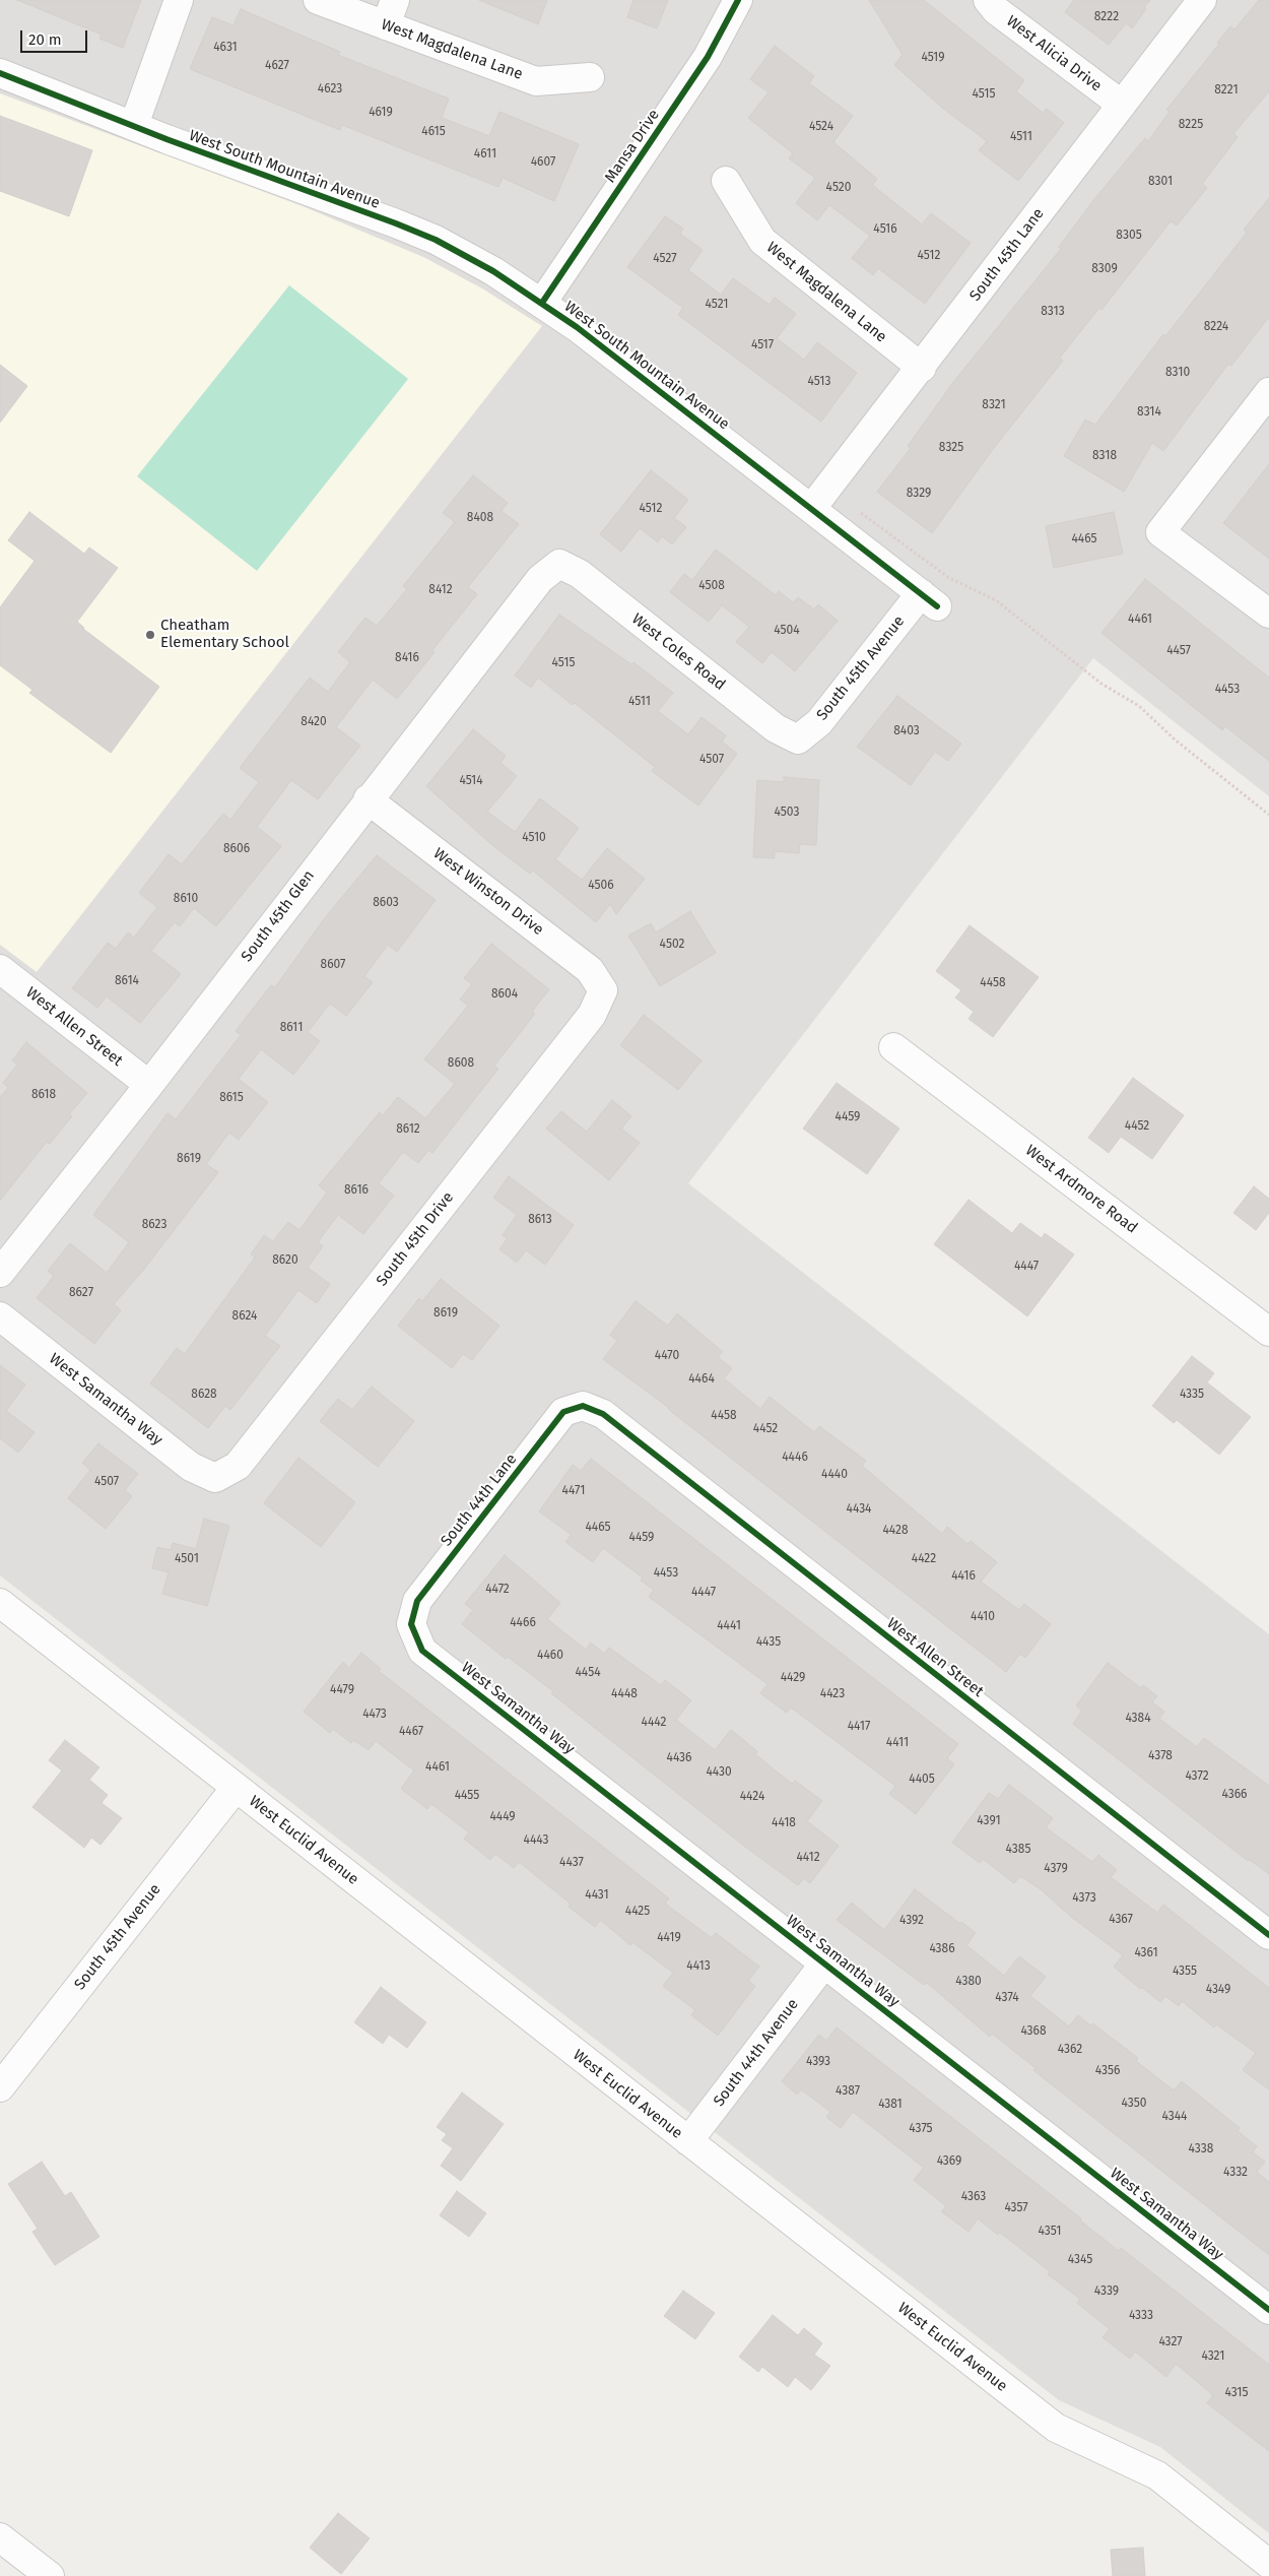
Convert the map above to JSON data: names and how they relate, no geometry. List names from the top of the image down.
{
  "streets": {
    "street": [
      "West Magdalena Lane",
      "West Alicia Drive",
      "Mansa Drive",
      "West South Mountain Avenue",
      "South 45th Lane",
      "West Coles Road",
      "South 45th Avenue",
      "West Winston Drive",
      "South 45th Glen",
      "West Allen Street",
      "West Ardmore Road",
      "South 45th Drive",
      "West Samantha Way",
      "South 44th Lane",
      "West Euclid Avenue",
      "South 44th Avenue"
    ]
  },
  "crossings": [
    ["West Magdalena Lane", "South 45th Lane"],
    ["West Alicia Drive", "South 45th Lane"],
    ["Mansa Drive", "West South Mountain Avenue"],
    ["West South Mountain Avenue", "South 45th Lane"],
    ["West South Mountain Avenue", "South 45th Avenue"],
    ["West Coles Road", "South 45th Avenue"],
    ["West Coles Road", "South 45th Glen"],
    ["South 45th Avenue", "West Euclid Avenue"],
    ["West Winston Drive", "South 45th Glen"],
    ["West Winston Drive", "South 45th Drive"],
    ["South 45th Glen", "West Allen Street"],
    ["West Allen Street", "South 44th Lane"],
    ["South 45th Drive", "West Samantha Way"],
    ["West Samantha Way", "South 44th Lane"],
    ["West Samantha Way", "South 44th Avenue"],
    ["West Euclid Avenue", "South 44th Avenue"]
  ],
  "places": ["Cheatham Elementary School"],
  "house_numbers": [
    "8222",
    "4631",
    "4519",
    "4627",
    "4623",
    "8221",
    "4515",
    "4619",
    "8225",
    "4524",
    "4615",
    "4511",
    "4611",
    "4607",
    "8301",
    "4520",
    "4516",
    "8305",
    "4512",
    "4527",
    "8309",
    "4521",
    "8313",
    "8224",
    "4517",
    "8310",
    "4513",
    "8321",
    "8314",
    "8325",
    "8318",
    "8329",
    "4512",
    "8408",
    "4465",
    "4508",
    "8412",
    "4461",
    "4504",
    "4457",
    "8416",
    "4515",
    "4453",
    "4511",
    "8420",
    "8403",
    "4507",
    "4514",
    "4503",
    "4510",
    "8606",
    "4506",
    "8610",
    "8603",
    "4502",
    "8607",
    "8614",
    "4458",
    "8604",
    "8611",
    "8608",
    "8618",
    "8615",
    "4459",
    "4452",
    "8612",
    "8619",
    "8616",
    "8613",
    "8623",
    "8620",
    "4447",
    "8627",
    "8619",
    "8624",
    "4470",
    "4464",
    "8628",
    "4335",
    "4458",
    "4452",
    "4446",
    "4440",
    "4507",
    "4471",
    "4434",
    "4465",
    "4428",
    "4459",
    "4501",
    "4422",
    "4453",
    "4416",
    "4472",
    "4447",
    "4410",
    "4466",
    "4441",
    "4435",
    "4460",
    "4454",
    "4429",
    "4479",
    "4448",
    "4423",
    "4473",
    "4384",
    "4442",
    "4417",
    "4467",
    "4411",
    "4378",
    "4436",
    "4461",
    "4430",
    "4372",
    "4405",
    "4366",
    "4455",
    "4424",
    "4449",
    "4391",
    "4418",
    "4443",
    "4385",
    "4412",
    "4437",
    "4379",
    "4431",
    "4373",
    "4425",
    "4367",
    "4392",
    "4419",
    "4386",
    "4361",
    "4413",
    "4355",
    "4380",
    "4349",
    "4374",
    "4368",
    "4362",
    "4393",
    "4356",
    "4387",
    "4350",
    "4381",
    "4344",
    "4375",
    "4338",
    "4369",
    "4332",
    "4363",
    "4357",
    "4351",
    "4345",
    "4339",
    "4333",
    "4327",
    "4321",
    "4315"
  ],
  "scale_bar": "20 m"
}
